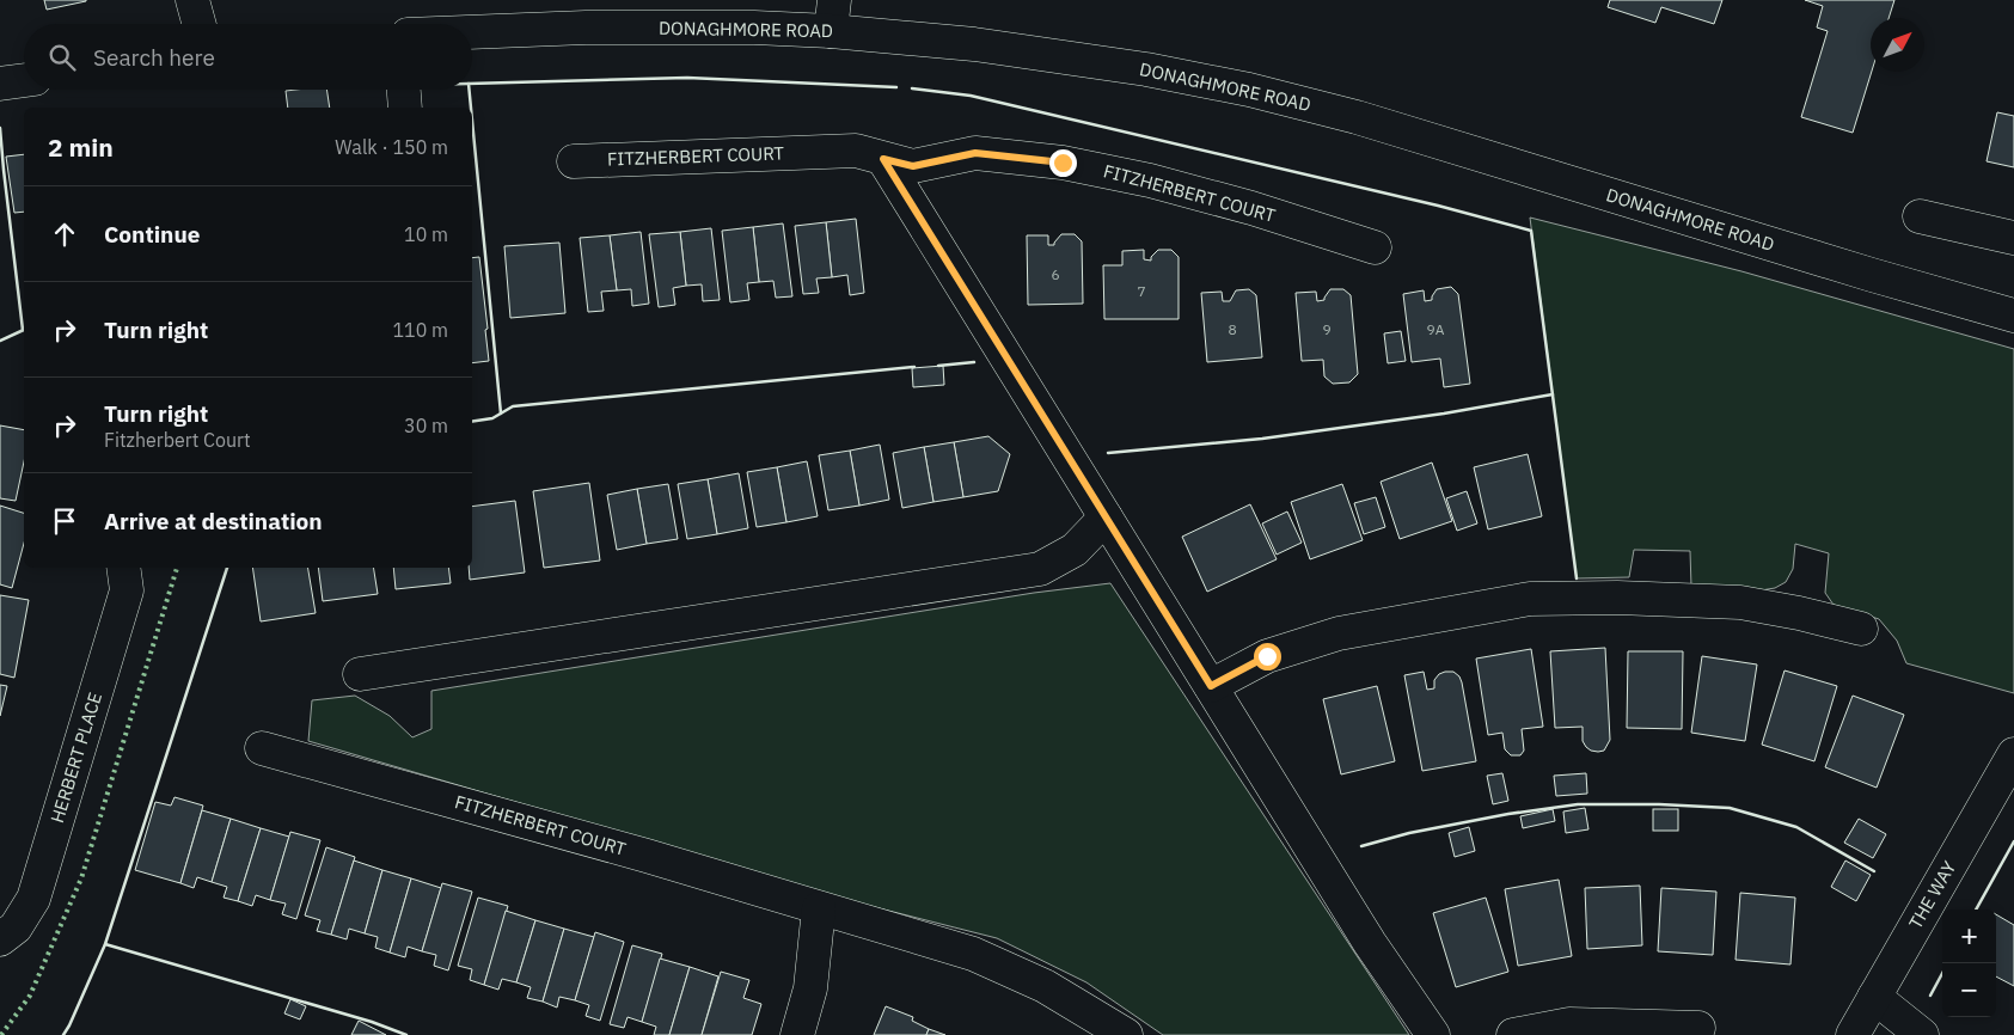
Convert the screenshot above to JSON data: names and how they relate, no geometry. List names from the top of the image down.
{
  "streets": {
    "street": [
      "DONAGHMORE ROAD",
      "FITZHERBERT COURT",
      "HERBERT PLACE",
      "THE WAY"
    ]
  },
  "house_numbers": [
    "6",
    "7",
    "8",
    "9",
    "9A"
  ],
  "north": "top right",
  "page": {
    "search": "Search here",
    "heading": ["2 min", "Walk · 150 m"],
    "list": [
      ["Continue", "10 m"],
      ["Turn right", "110 m"],
      ["Turn right", "Fitzherbert Court", "30 m"],
      "Arrive at destination"
    ],
    "map_buttons": ["+", "−"]
  }
}
